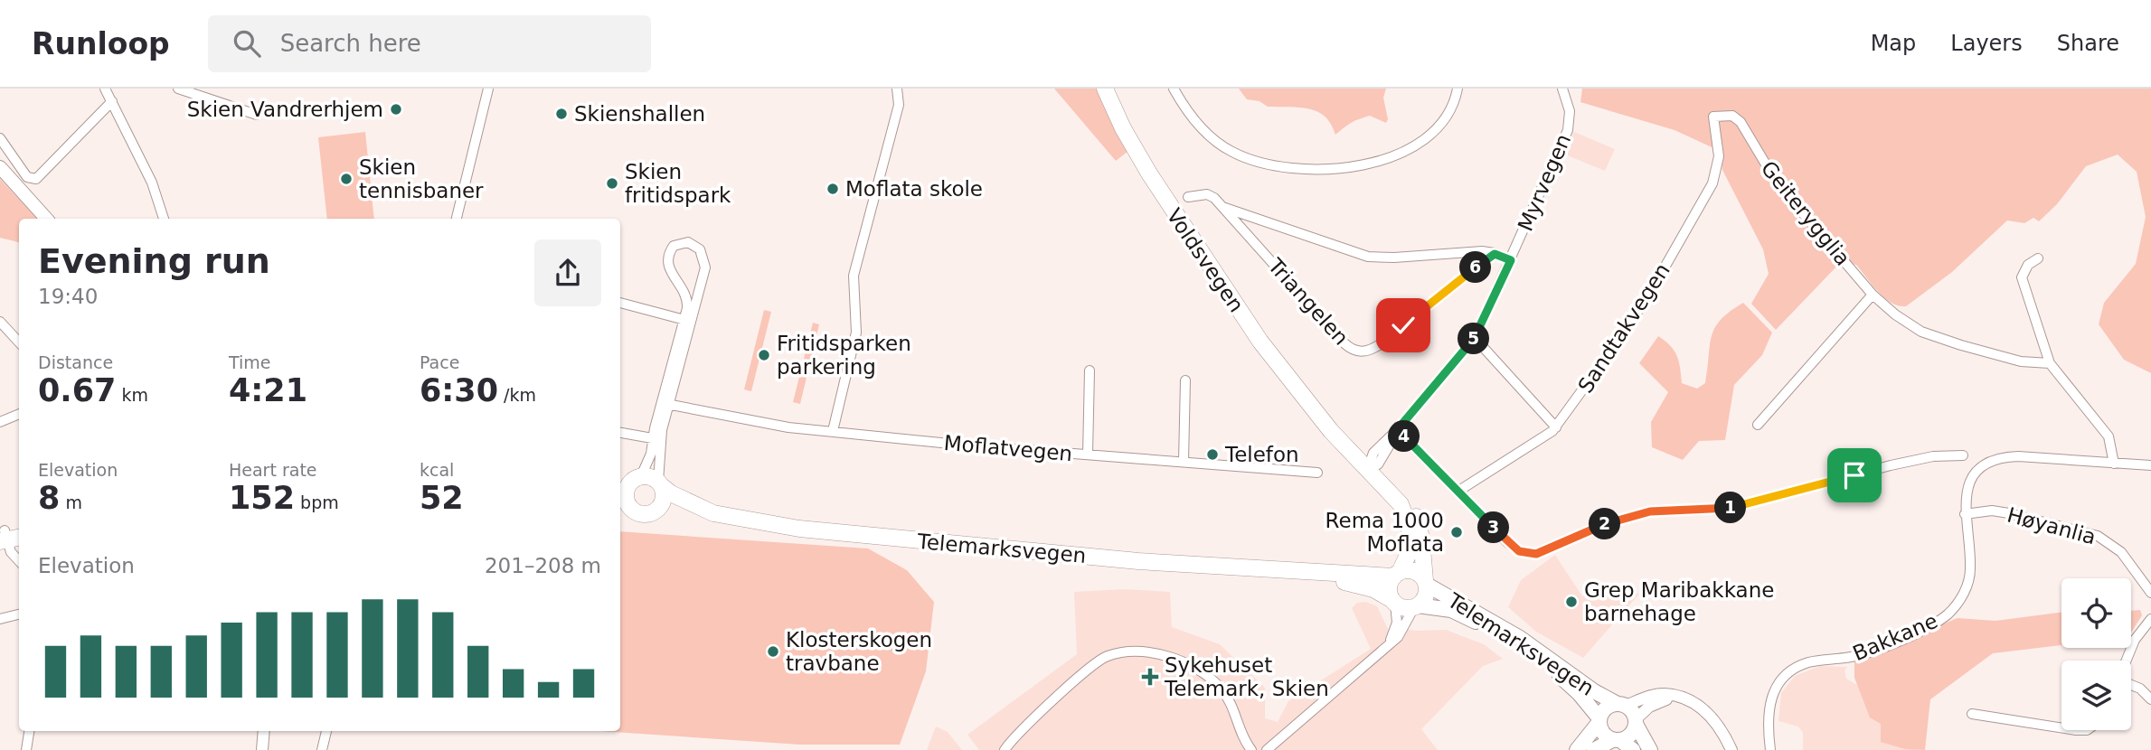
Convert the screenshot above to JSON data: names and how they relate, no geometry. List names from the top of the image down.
{
  "streets": {
    "highway": ["Voldsvegen", "Telemarksvegen"],
    "street": [
      "Myrvegen",
      "Geiterygglia",
      "Triangelen",
      "Sandtakvegen",
      "Moflatvegen",
      "Høyanlia",
      "Bakkane"
    ]
  },
  "crossings": [
    ["Myrvegen", "Voldsvegen"],
    ["Myrvegen", "Triangelen"],
    ["Geiterygglia", "Sandtakvegen"],
    ["Voldsvegen", "Telemarksvegen"],
    ["Høyanlia", "Bakkane"]
  ],
  "places": {
    "other": [
      "Skien Vandrerhjem",
      "Skienshallen",
      "Skien tennisbaner",
      "Skien fritidspark",
      "Moflata skole",
      "Fritidsparken parkering",
      "Telefon",
      "Rema 1000 Moflata",
      "Grep Maribakkane barnehage",
      "Klosterskogen travbane"
    ],
    "health": ["Sykehuset Telemark, Skien"]
  },
  "page": {
    "header": "Runloop",
    "search": "Search here",
    "nav": ["Map", "Layers", "Share"],
    "heading": ["Evening run", "19:40"],
    "pins": [
      "6",
      "5",
      "4",
      "1",
      "2",
      "3"
    ],
    "stats": [
      ["Distance", "0.67 km"],
      ["Time", "4:21"],
      ["Pace", "6:30 /km"],
      ["Elevation", "8 m"],
      ["Heart rate", "152 bpm"],
      ["kcal", "52"]
    ],
    "chart": ["Elevation", "201–208 m"]
  }
}
